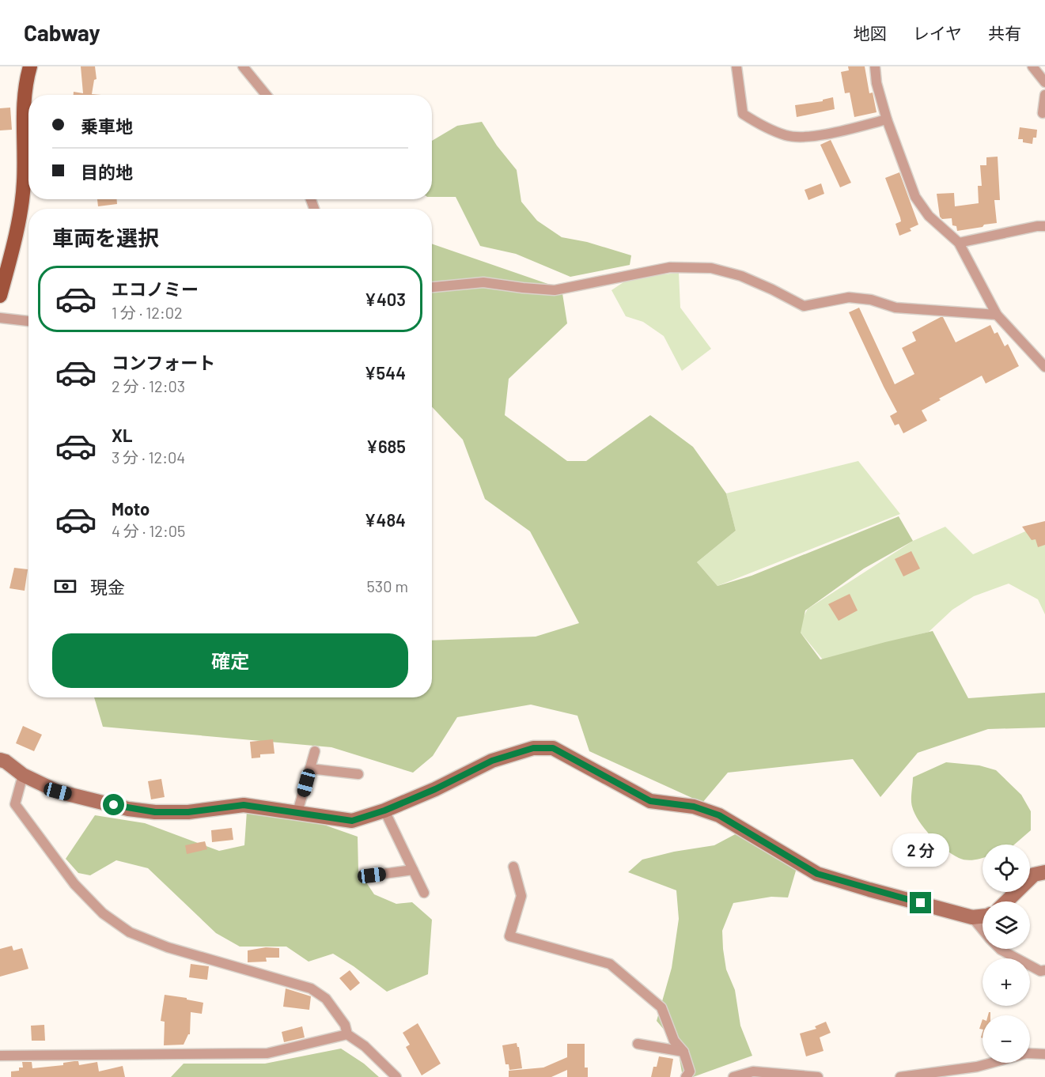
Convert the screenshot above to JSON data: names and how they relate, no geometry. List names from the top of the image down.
{
  "page": {
    "header": "Cabway",
    "nav": ["地図", "レイヤ", "共有"],
    "banner": ["乗車地", "目的地"],
    "heading": "車両を選択",
    "list": [
      {
        "name": "エコノミー",
        "note": "1 分 · 12:02",
        "value": "¥403"
      },
      {
        "name": "コンフォート",
        "note": "2 分 · 12:03",
        "value": "¥544"
      },
      {
        "name": "XL",
        "note": "3 分 · 12:04",
        "value": "¥685"
      },
      {
        "name": "Moto",
        "note": "4 分 · 12:05",
        "value": "¥484"
      }
    ],
    "pay": ["現金", "530 m"],
    "buttons": "確定",
    "bubble": "2 分",
    "map_buttons": ["+", "−"]
  }
}
